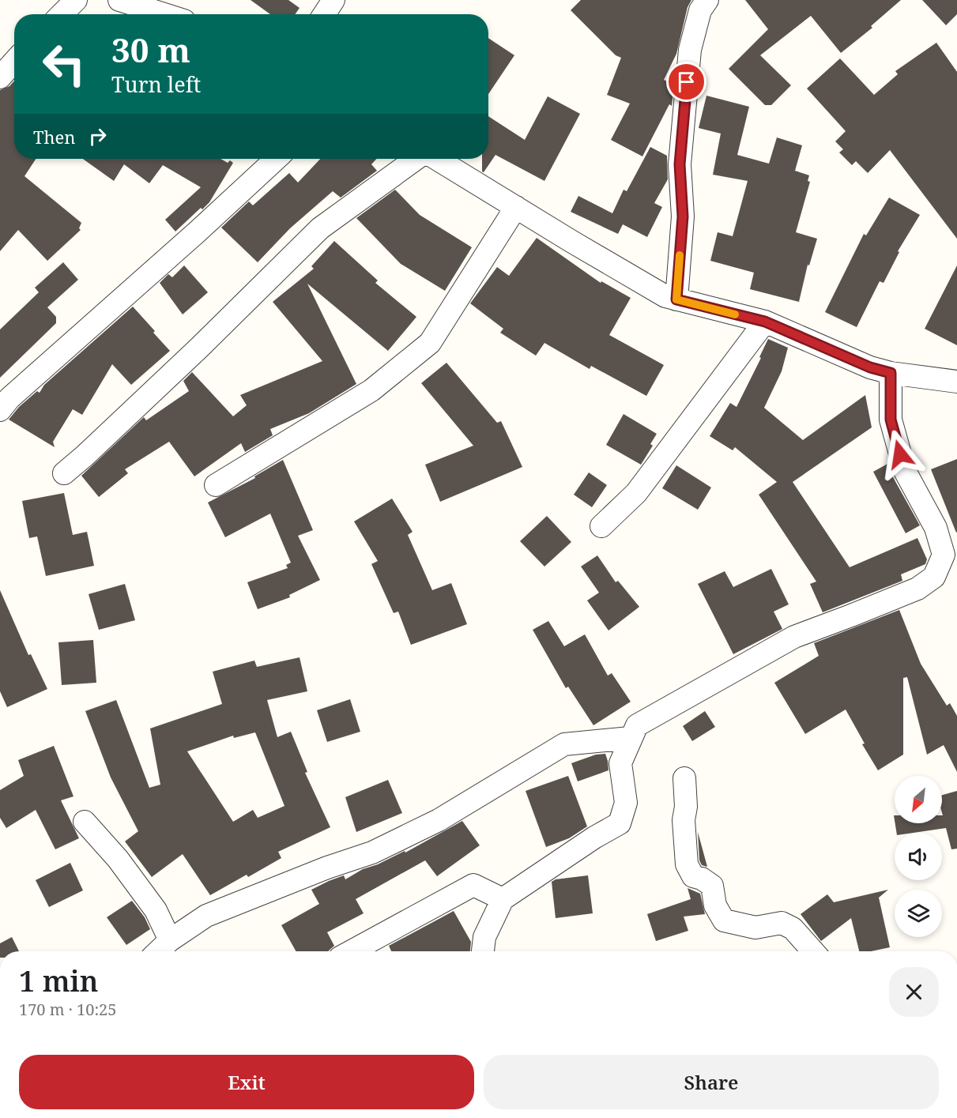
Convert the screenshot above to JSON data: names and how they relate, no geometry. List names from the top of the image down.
{
  "north": "bottom left",
  "page": {
    "turn": ["30 m", "Turn left"],
    "then": "Then",
    "heading": ["1 min", "170 m · 10:25"],
    "buttons": ["Exit", "Share"]
  }
}
